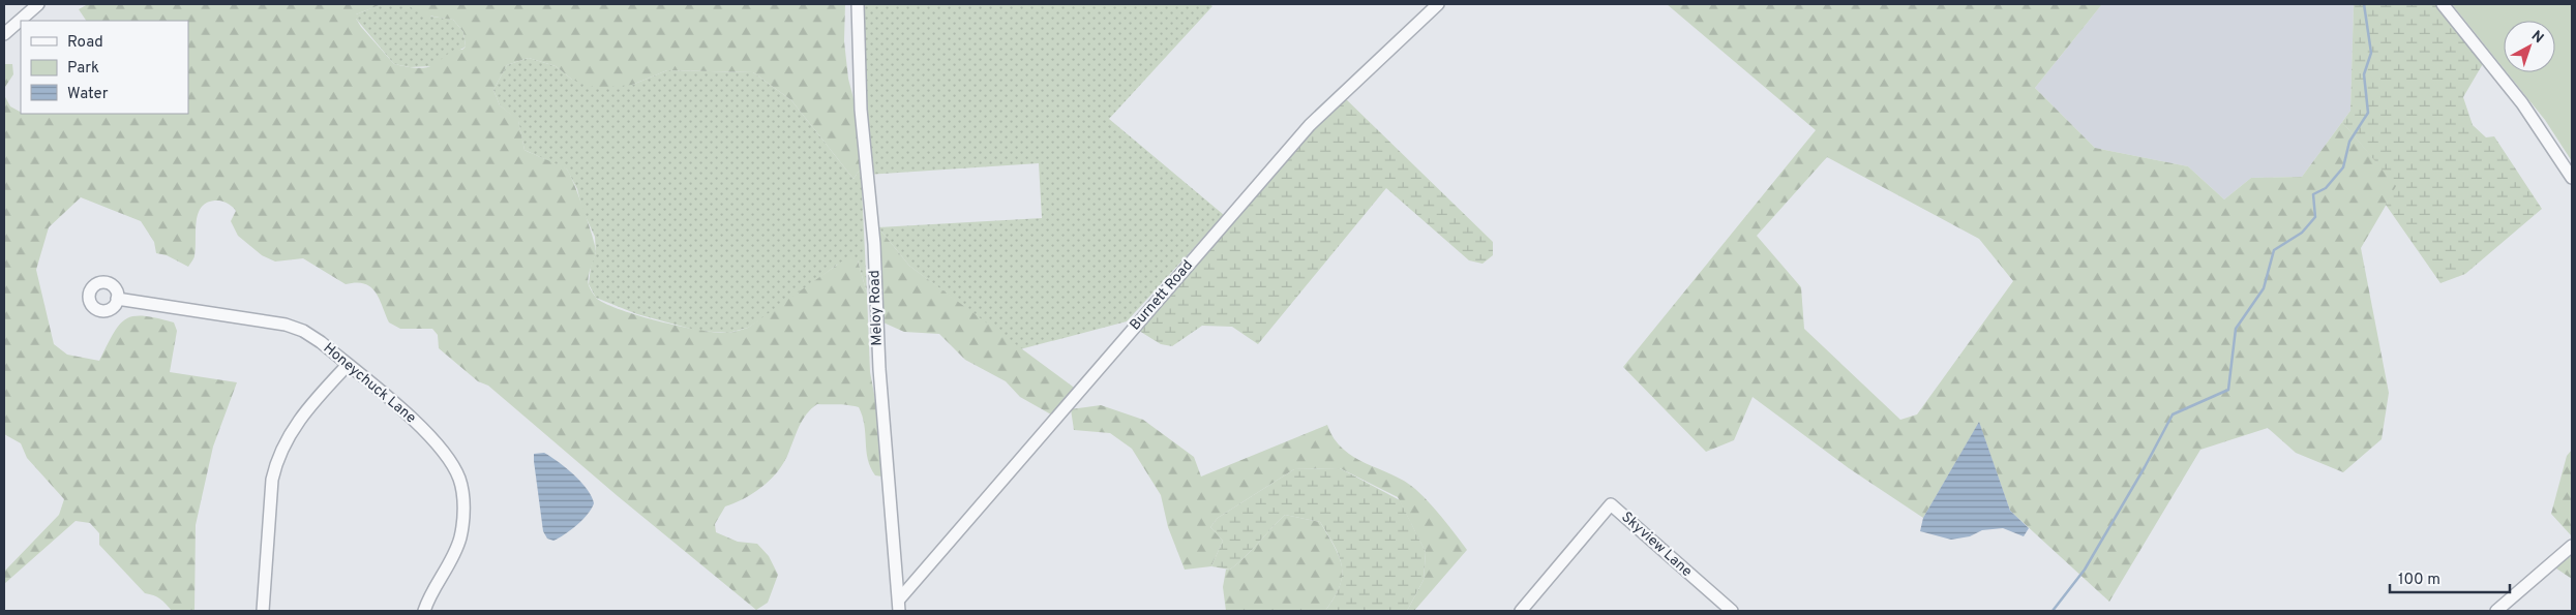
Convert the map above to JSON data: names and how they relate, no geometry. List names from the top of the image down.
{
  "streets": {
    "street": [
      "Burnett Road",
      "Meloy Road",
      "Honeychuck Lane",
      "Skyview Lane"
    ]
  },
  "crossings": [
    ["Burnett Road", "Meloy Road"]
  ],
  "legend": ["Road", "Park", "Water"],
  "scale_bar": "100 m",
  "north": "top right"
}
